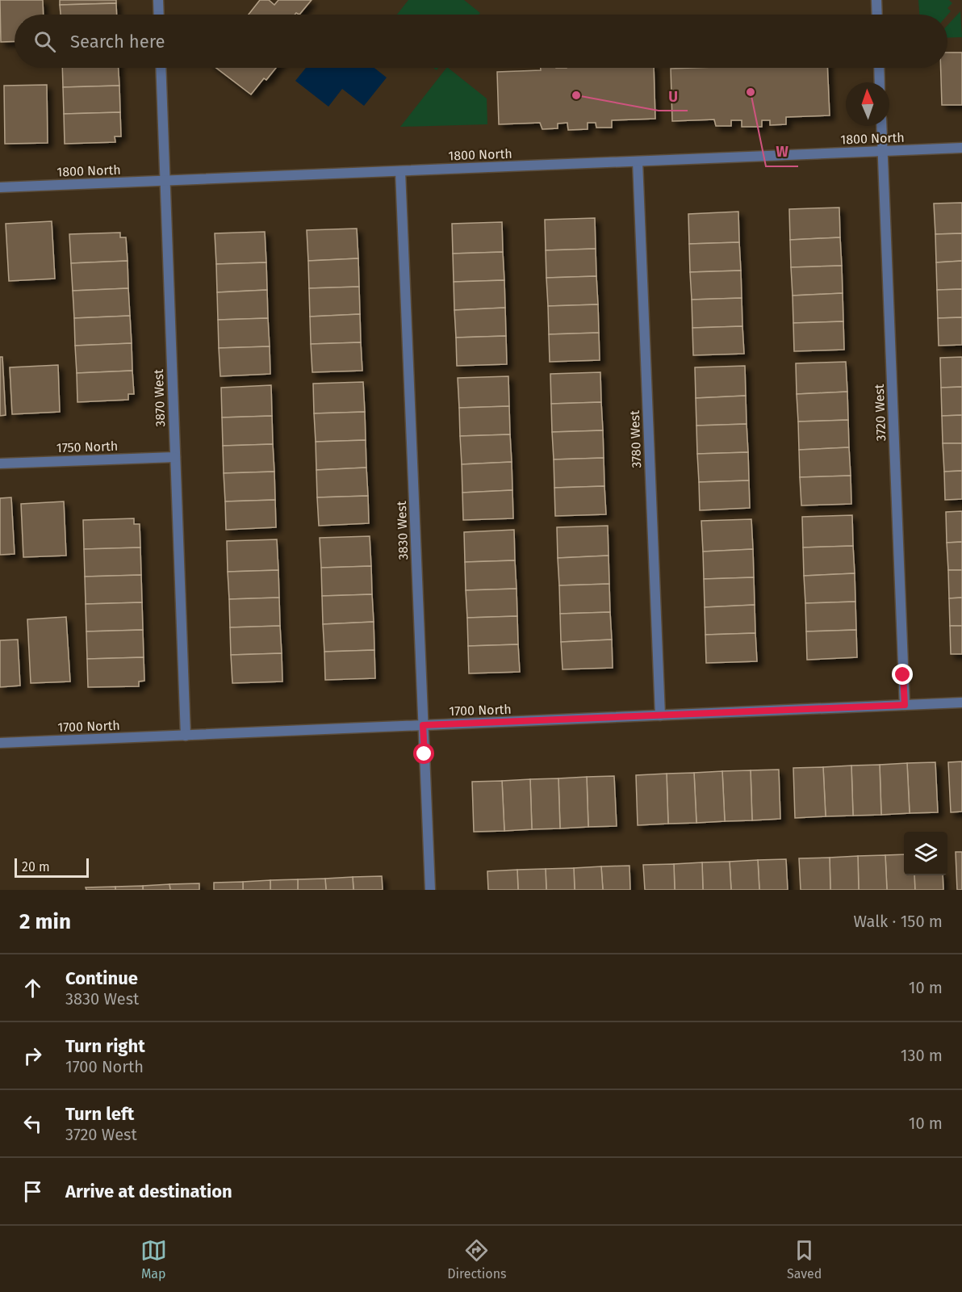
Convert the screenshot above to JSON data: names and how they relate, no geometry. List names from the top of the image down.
{
  "streets": {
    "street": [
      "1800 North",
      "3870 West",
      "3720 West",
      "3780 West",
      "1750 North",
      "3830 West",
      "1700 North"
    ]
  },
  "crossings": [
    ["1800 North", "3870 West"],
    ["1800 North", "3720 West"],
    ["1800 North", "3780 West"],
    ["1800 North", "3830 West"],
    ["3870 West", "1750 North"],
    ["3870 West", "1700 North"],
    ["3720 West", "1700 North"],
    ["3780 West", "1700 North"],
    ["3830 West", "1700 North"]
  ],
  "places": ["W", "U"],
  "scale_bar": "20 m",
  "north": "top",
  "page": {
    "search": "Search here",
    "scale": "20 m",
    "heading": ["2 min", "Walk · 150 m"],
    "list": [
      ["Continue", "3830 West", "10 m"],
      ["Turn right", "1700 North", "130 m"],
      ["Turn left", "3720 West", "10 m"],
      "Arrive at destination"
    ],
    "nav": ["Map", "Directions", "Saved"]
  }
}
